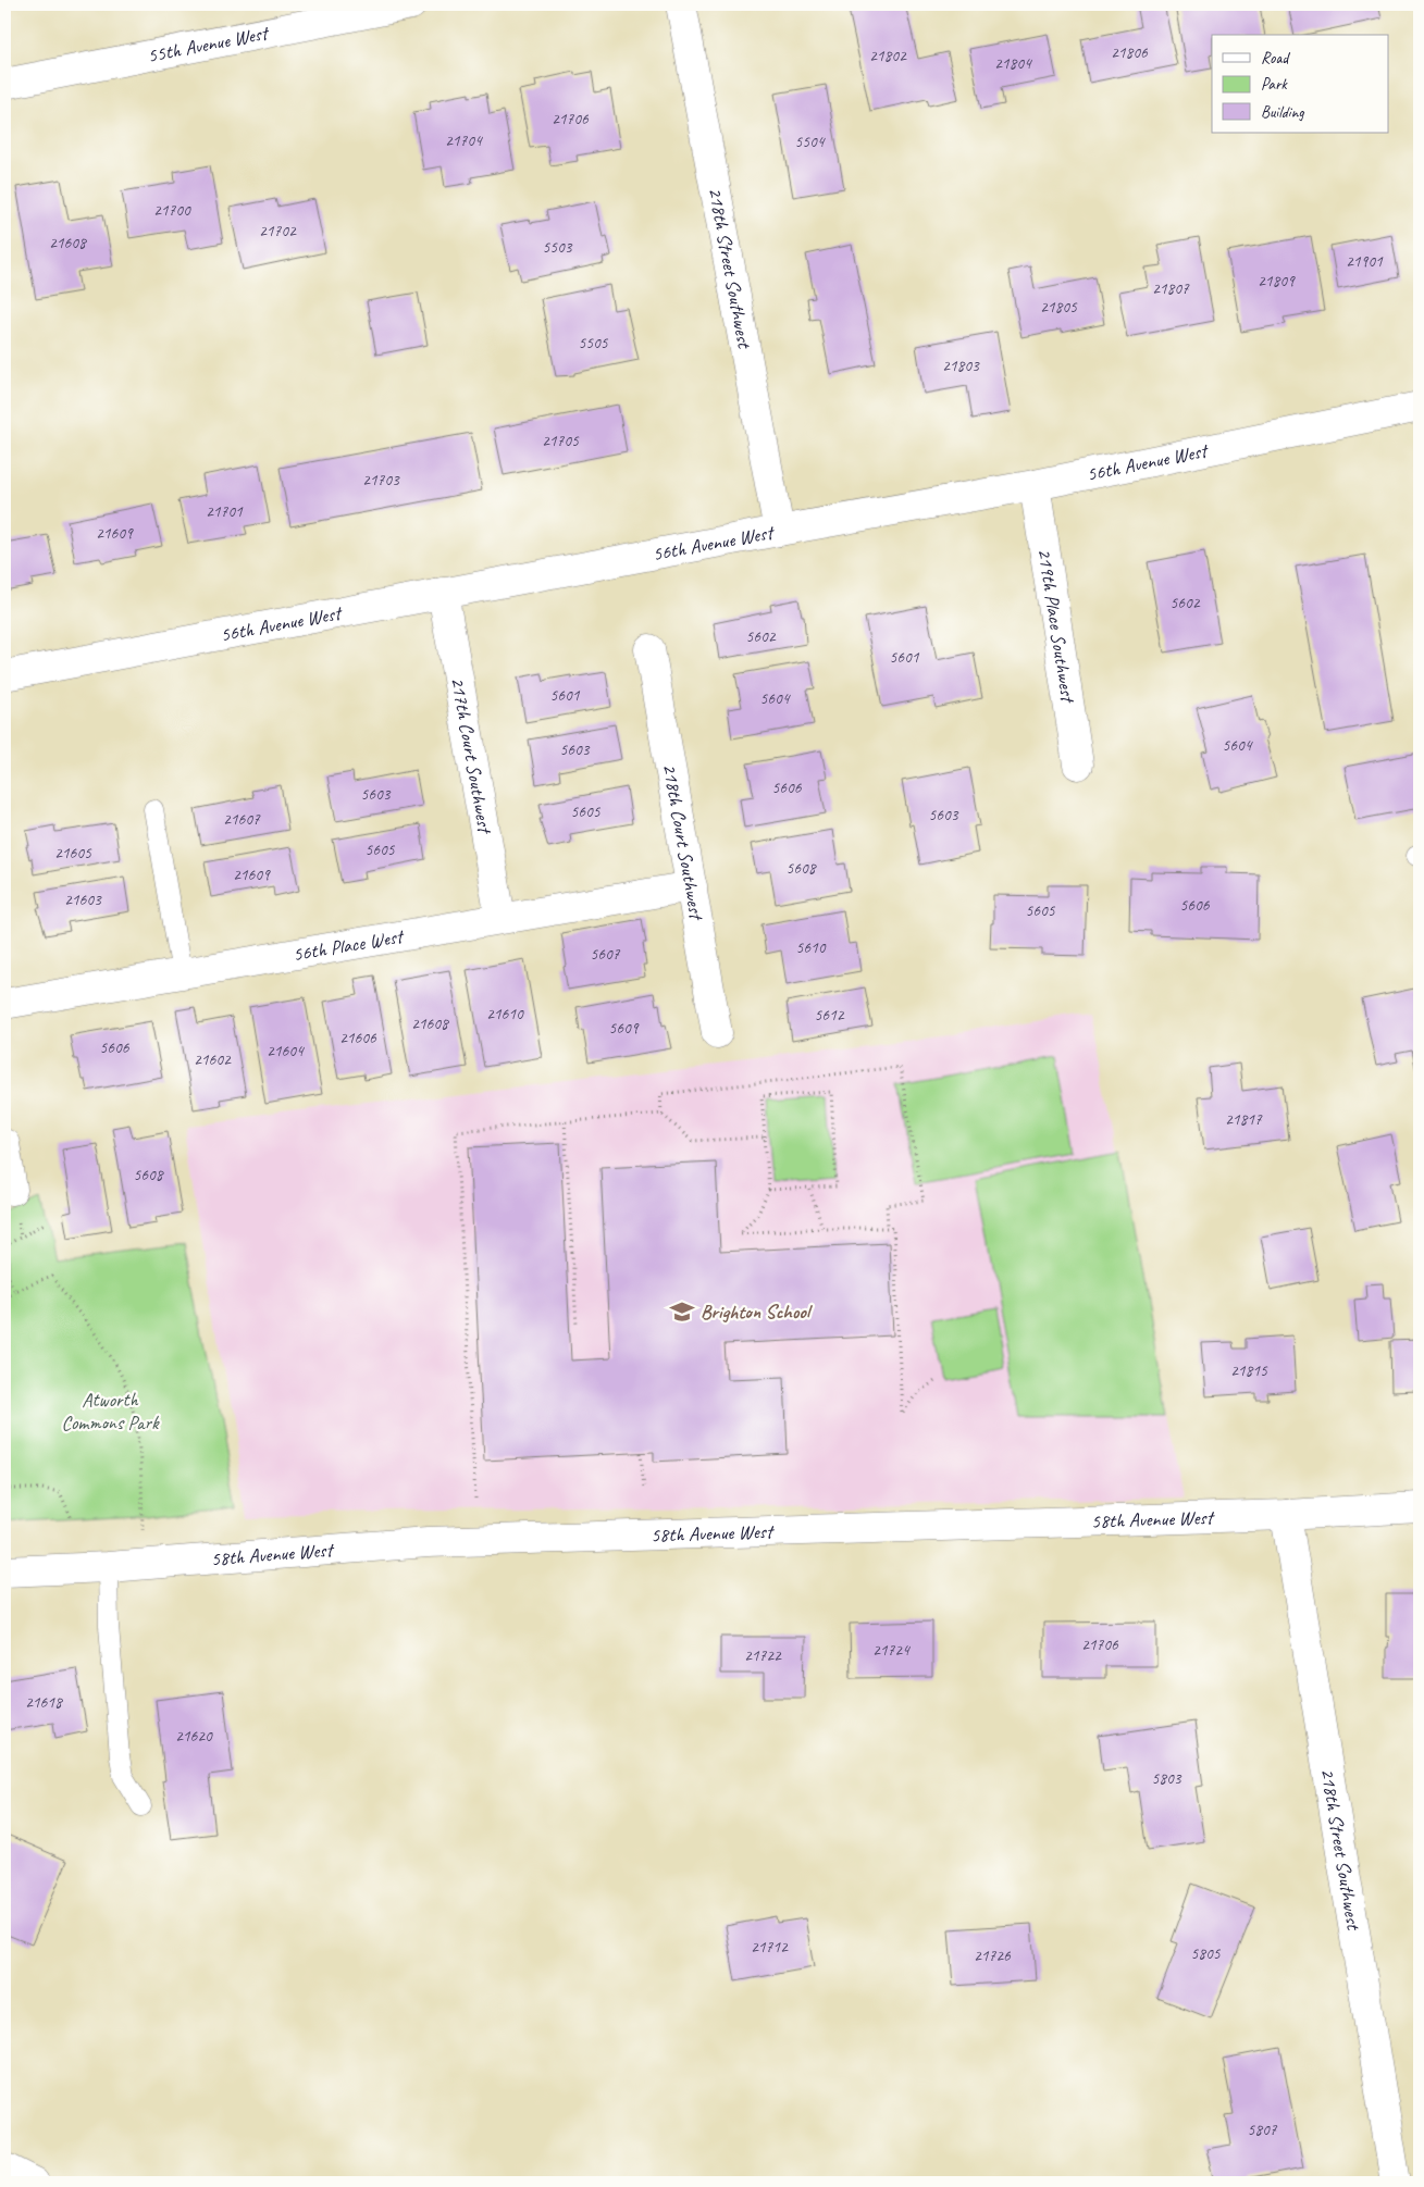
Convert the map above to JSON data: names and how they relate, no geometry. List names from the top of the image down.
{
  "streets": {
    "main road": [
      "55th Avenue West",
      "218th Street Southwest",
      "56th Avenue West",
      "219th Place Southwest",
      "217th Court Southwest",
      "218th Court Southwest",
      "56th Place West",
      "58th Avenue West"
    ]
  },
  "crossings": [
    ["218th Street Southwest", "56th Avenue West"],
    ["218th Street Southwest", "58th Avenue West"],
    ["56th Avenue West", "219th Place Southwest"],
    ["56th Avenue West", "217th Court Southwest"],
    ["217th Court Southwest", "56th Place West"],
    ["218th Court Southwest", "56th Place West"]
  ],
  "parks": ["Atworth Commons Park"],
  "places": {
    "school or university": ["Brighton School"]
  },
  "house_numbers": [
    "21806",
    "21802",
    "21804",
    "21706",
    "21704",
    "5504",
    "21700",
    "21702",
    "21608",
    "5503",
    "21901",
    "21809",
    "21807",
    "21805",
    "5505",
    "21803",
    "21705",
    "21703",
    "21701",
    "21609",
    "5602",
    "5602",
    "5601",
    "5601",
    "5604",
    "5604",
    "5603",
    "5606",
    "5603",
    "5605",
    "5603",
    "21607",
    "5605",
    "21605",
    "5608",
    "21609",
    "21603",
    "5606",
    "5605",
    "5610",
    "5607",
    "21610",
    "5612",
    "21608",
    "5609",
    "21606",
    "5606",
    "21604",
    "21602",
    "21817",
    "5608",
    "21815",
    "21706",
    "21724",
    "21722",
    "21618",
    "21620",
    "5803",
    "21712",
    "5805",
    "21726",
    "5807"
  ],
  "legend": ["Road", "Park", "Building"]
}
